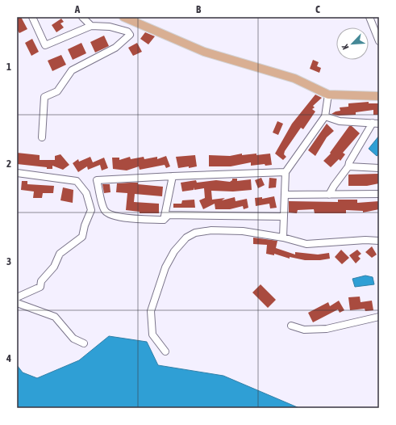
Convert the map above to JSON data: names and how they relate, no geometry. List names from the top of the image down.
{
  "north": "bottom left",
  "grid": {
    "columns": ["A", "B", "C"],
    "rows": [
      "1",
      "2",
      "3",
      "4"
    ]
  }
}
